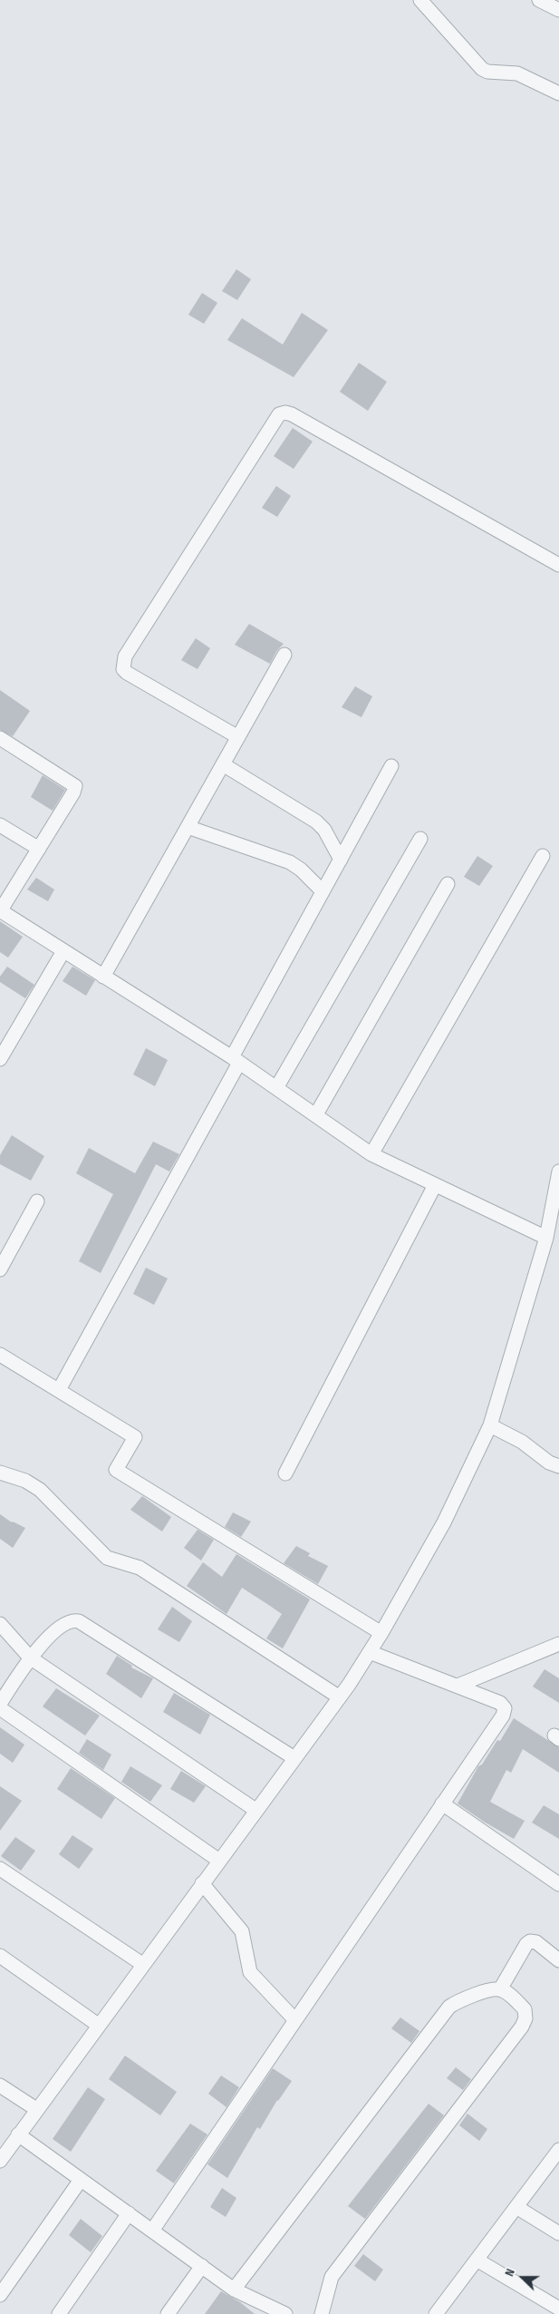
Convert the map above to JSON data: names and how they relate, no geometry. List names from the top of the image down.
{
  "north": "left"
}
